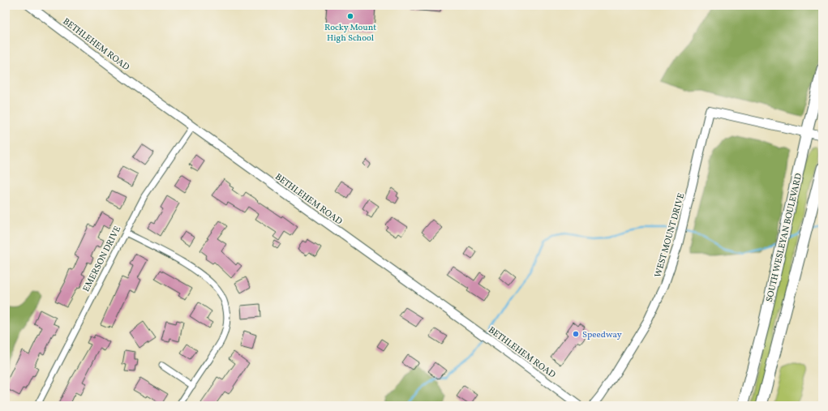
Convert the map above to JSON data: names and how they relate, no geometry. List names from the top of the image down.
{
  "streets": {
    "highway": ["SOUTH WESLEYAN BOULEVARD"],
    "main road": ["BETHLEHEM ROAD", "WEST MOUNT DRIVE"],
    "street": ["EMERSON DRIVE"]
  },
  "crossings": [
    ["BETHLEHEM ROAD", "EMERSON DRIVE"],
    ["WEST MOUNT DRIVE", "SOUTH WESLEYAN BOULEVARD"]
  ],
  "places": ["Rocky Mount High School", "Speedway"]
}
